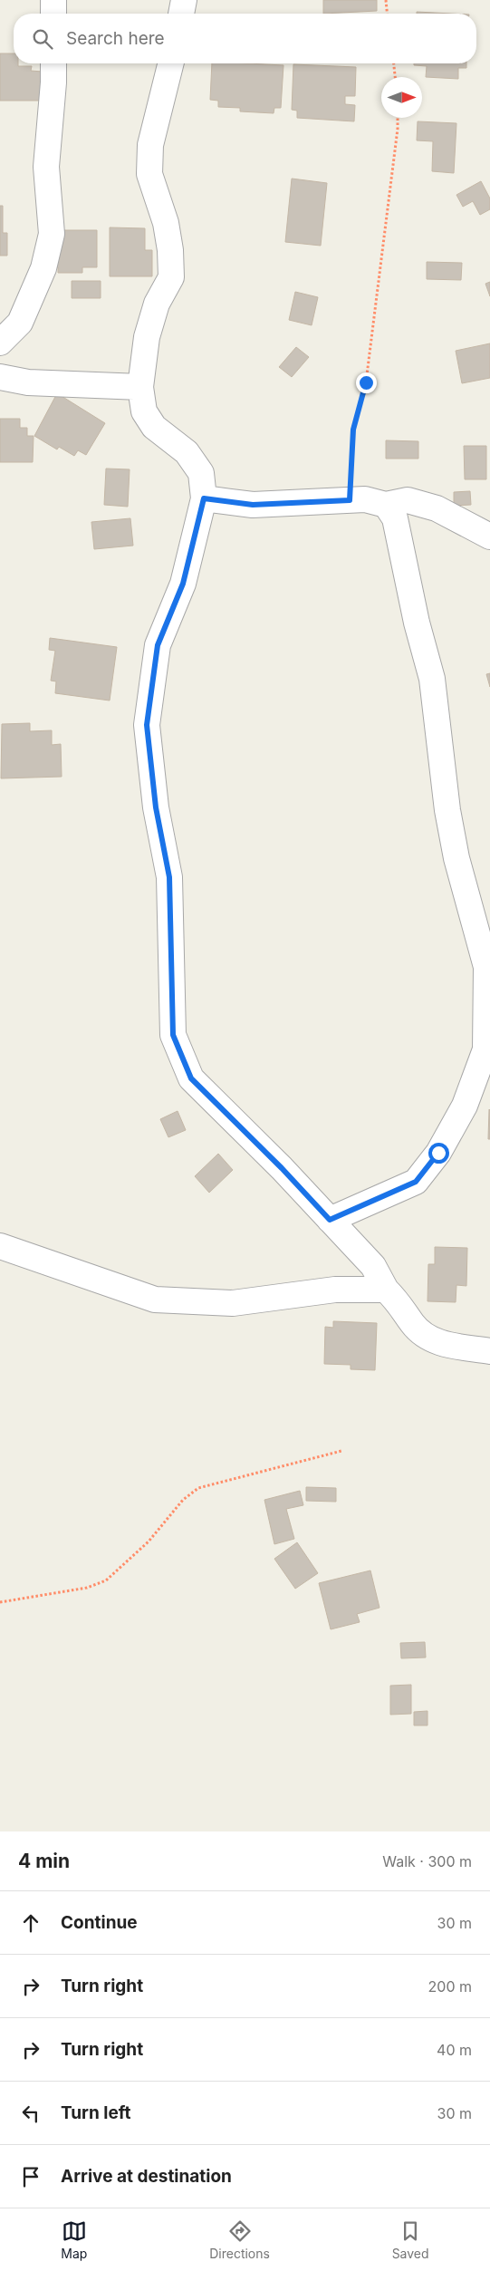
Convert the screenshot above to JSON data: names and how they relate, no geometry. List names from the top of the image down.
{
  "north": "right",
  "page": {
    "search": "Search here",
    "heading": ["4 min", "Walk · 300 m"],
    "list": [
      ["Continue", "30 m"],
      ["Turn right", "200 m"],
      ["Turn right", "40 m"],
      ["Turn left", "30 m"],
      "Arrive at destination"
    ],
    "nav": ["Map", "Directions", "Saved"]
  }
}
